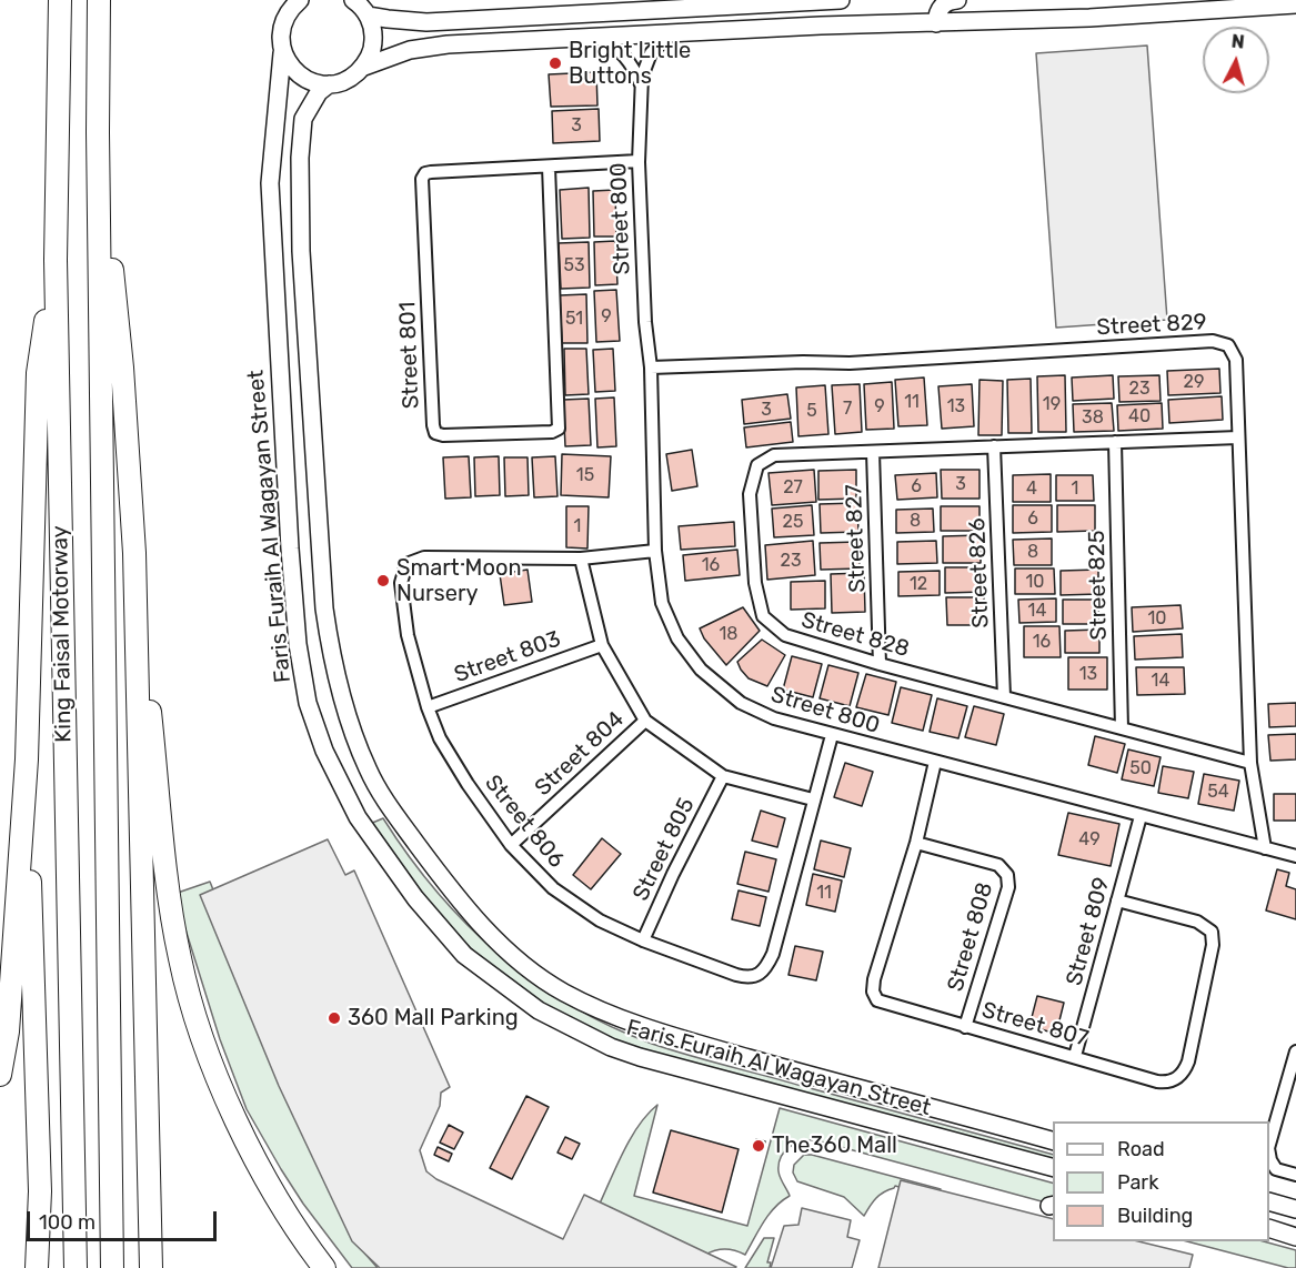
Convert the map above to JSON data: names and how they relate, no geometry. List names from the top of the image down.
{
  "streets": {
    "highway": ["King Faisal Motorway"],
    "street": [
      "Street 800",
      "Street 829",
      "Street 801",
      "Faris Furaih Al Wagayan Street",
      "Street 827",
      "Street 826",
      "Street 825",
      "Street 828",
      "Street 803",
      "Street 804",
      "Street 806",
      "Street 805",
      "Street 809",
      "Street 808",
      "Street 807"
    ]
  },
  "crossings": [
    ["Street 800", "Street 829"],
    ["Street 800", "Street 801"],
    ["Street 800", "Street 806"],
    ["Street 800", "Street 809"],
    ["Street 800", "Street 807"],
    ["Street 829", "Street 828"],
    ["Street 827", "Street 828"],
    ["Street 826", "Street 828"],
    ["Street 825", "Street 828"],
    ["Street 803", "Street 806"],
    ["Street 804", "Street 806"],
    ["Street 806", "Street 805"],
    ["Street 809", "Street 807"],
    ["Street 808", "Street 807"]
  ],
  "places": [
    "Bright Little Buttons",
    "Smart Moon Nursery",
    "360 Mall Parking",
    "The360 Mall"
  ],
  "house_numbers": [
    "3",
    "53",
    "9",
    "51",
    "29",
    "23",
    "11",
    "19",
    "9",
    "13",
    "7",
    "3",
    "5",
    "40",
    "38",
    "15",
    "3",
    "6",
    "27",
    "4",
    "1",
    "6",
    "8",
    "25",
    "1",
    "8",
    "23",
    "16",
    "10",
    "12",
    "14",
    "10",
    "18",
    "16",
    "13",
    "14",
    "50",
    "54",
    "49",
    "11"
  ],
  "legend": ["Road", "Park", "Building"],
  "scale_bar": "100 m",
  "north": "top"
}
